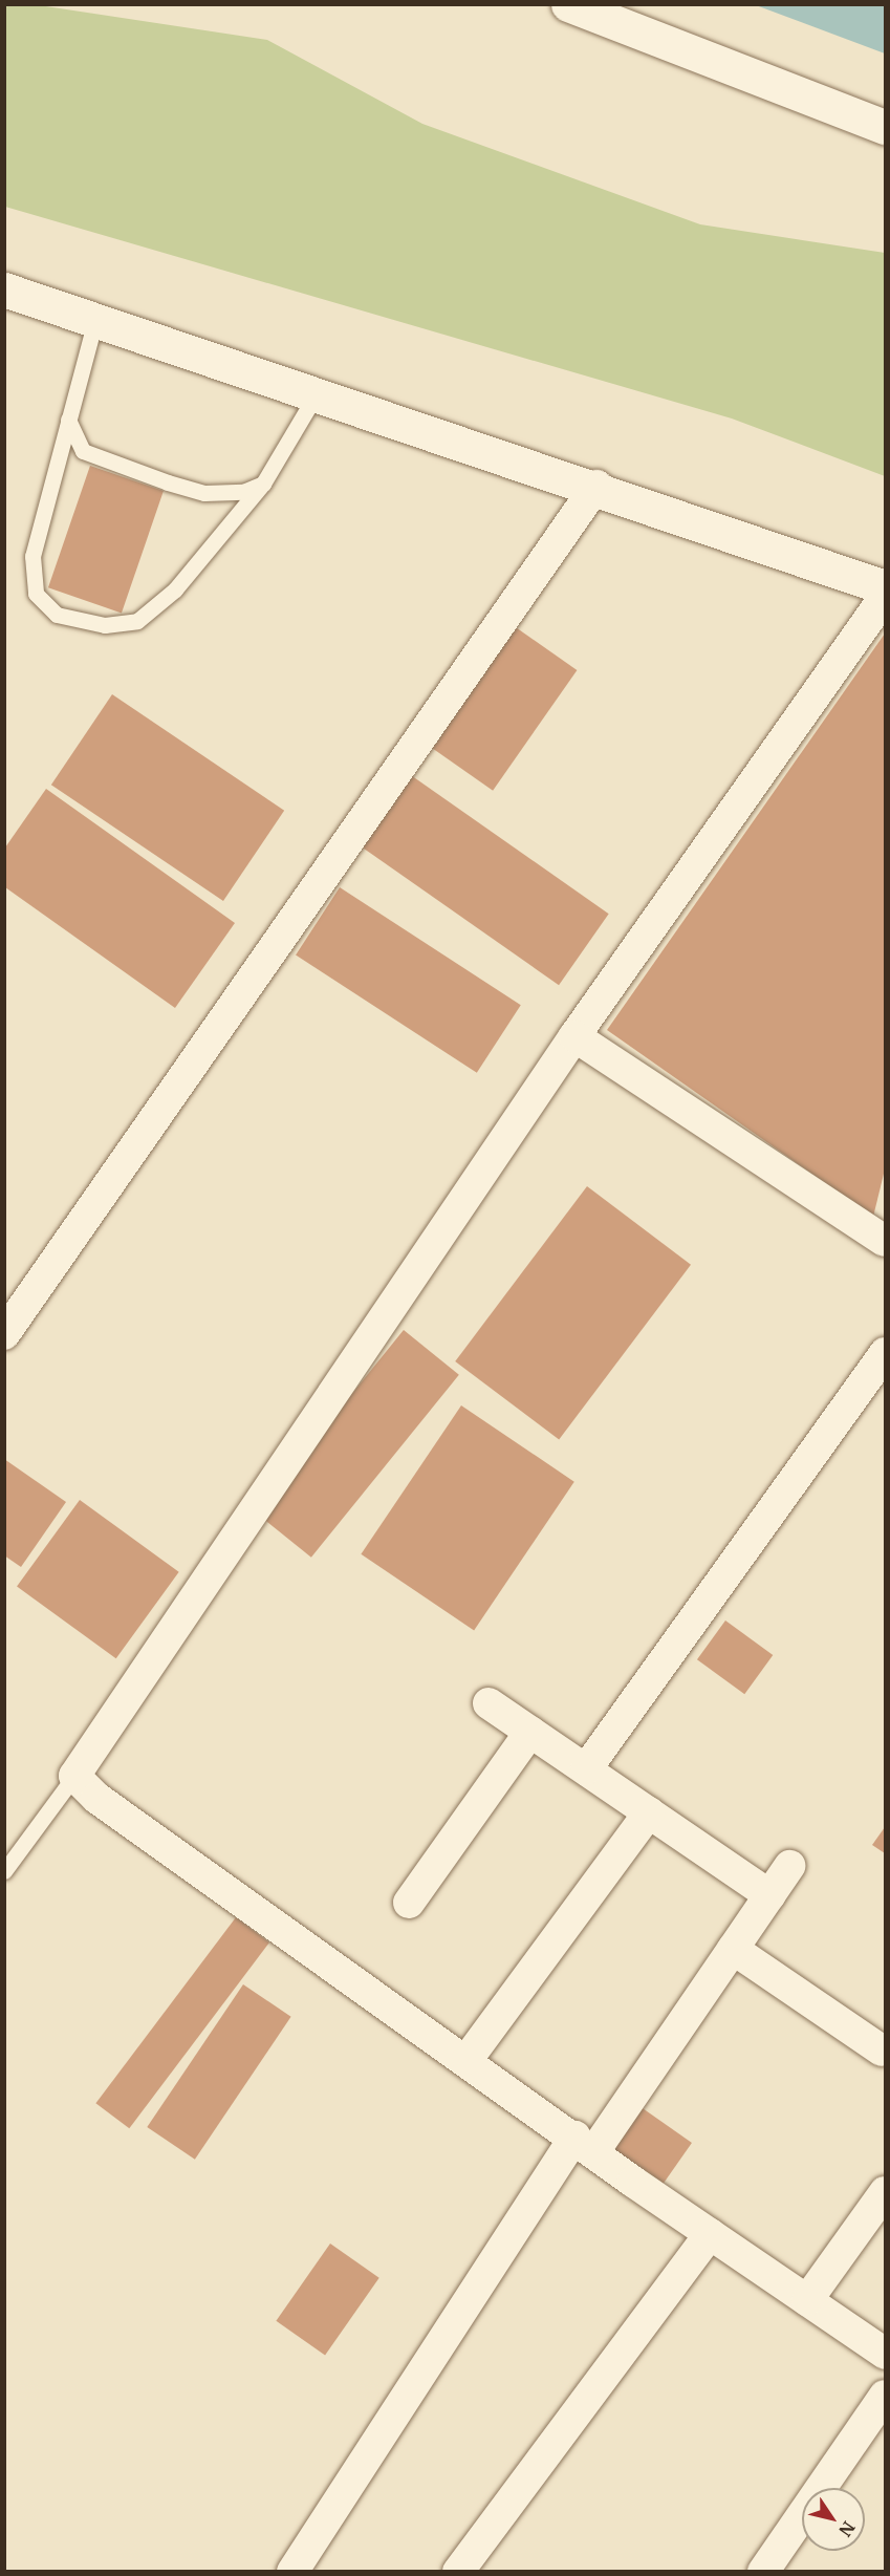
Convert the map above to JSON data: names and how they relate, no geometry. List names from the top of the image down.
{
  "north": "bottom right"
}
